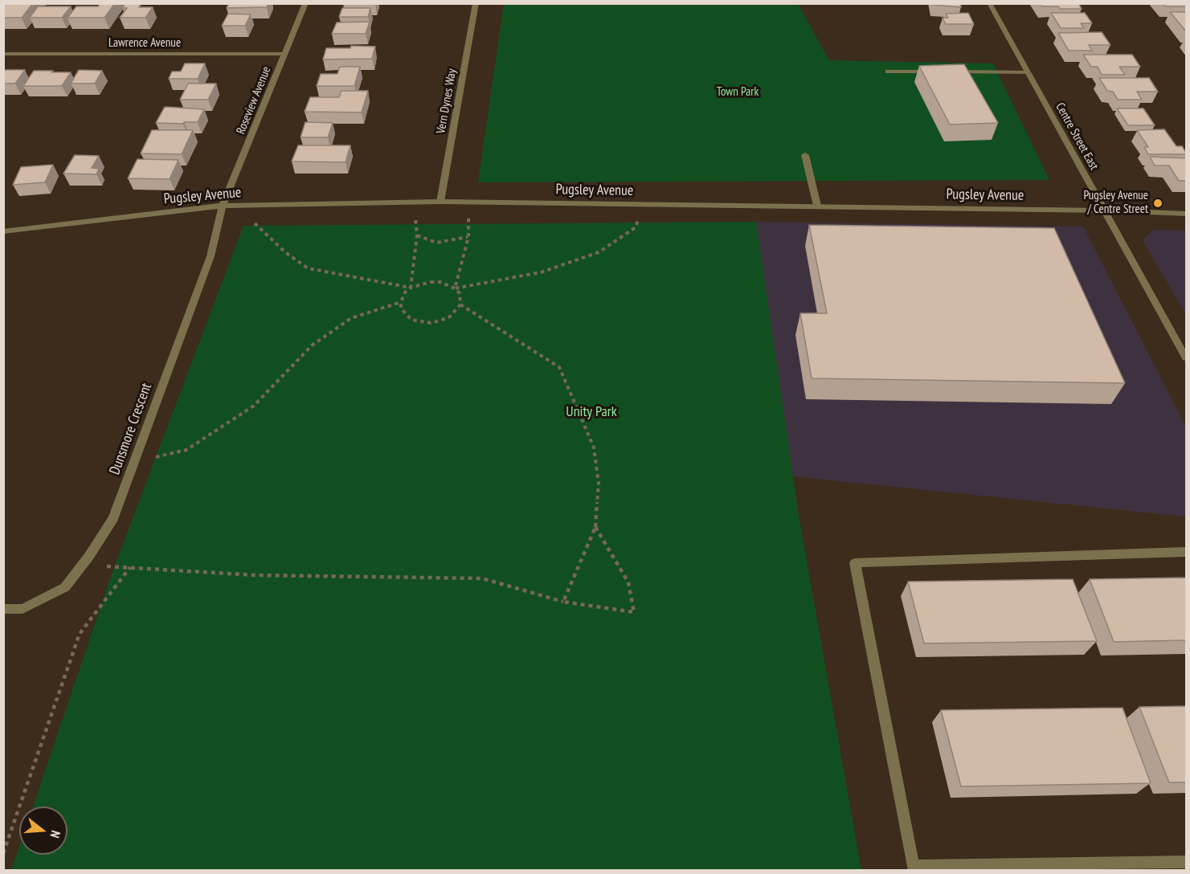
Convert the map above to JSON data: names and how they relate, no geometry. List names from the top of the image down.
{
  "streets": {
    "street": [
      "Lawrence Avenue",
      "Roseview Avenue",
      "Vern Dynes Way",
      "Centre Street East",
      "Pugsley Avenue",
      "Dunsmore Crescent"
    ]
  },
  "crossings": [
    ["Lawrence Avenue", "Roseview Avenue"],
    ["Roseview Avenue", "Pugsley Avenue"],
    ["Roseview Avenue", "Dunsmore Crescent"],
    ["Vern Dynes Way", "Pugsley Avenue"],
    ["Centre Street East", "Pugsley Avenue"],
    ["Pugsley Avenue", "Dunsmore Crescent"]
  ],
  "parks": ["Town Park", "Unity Park"],
  "places": ["Pugsley Avenue / Centre Street"],
  "north": "right"
}
